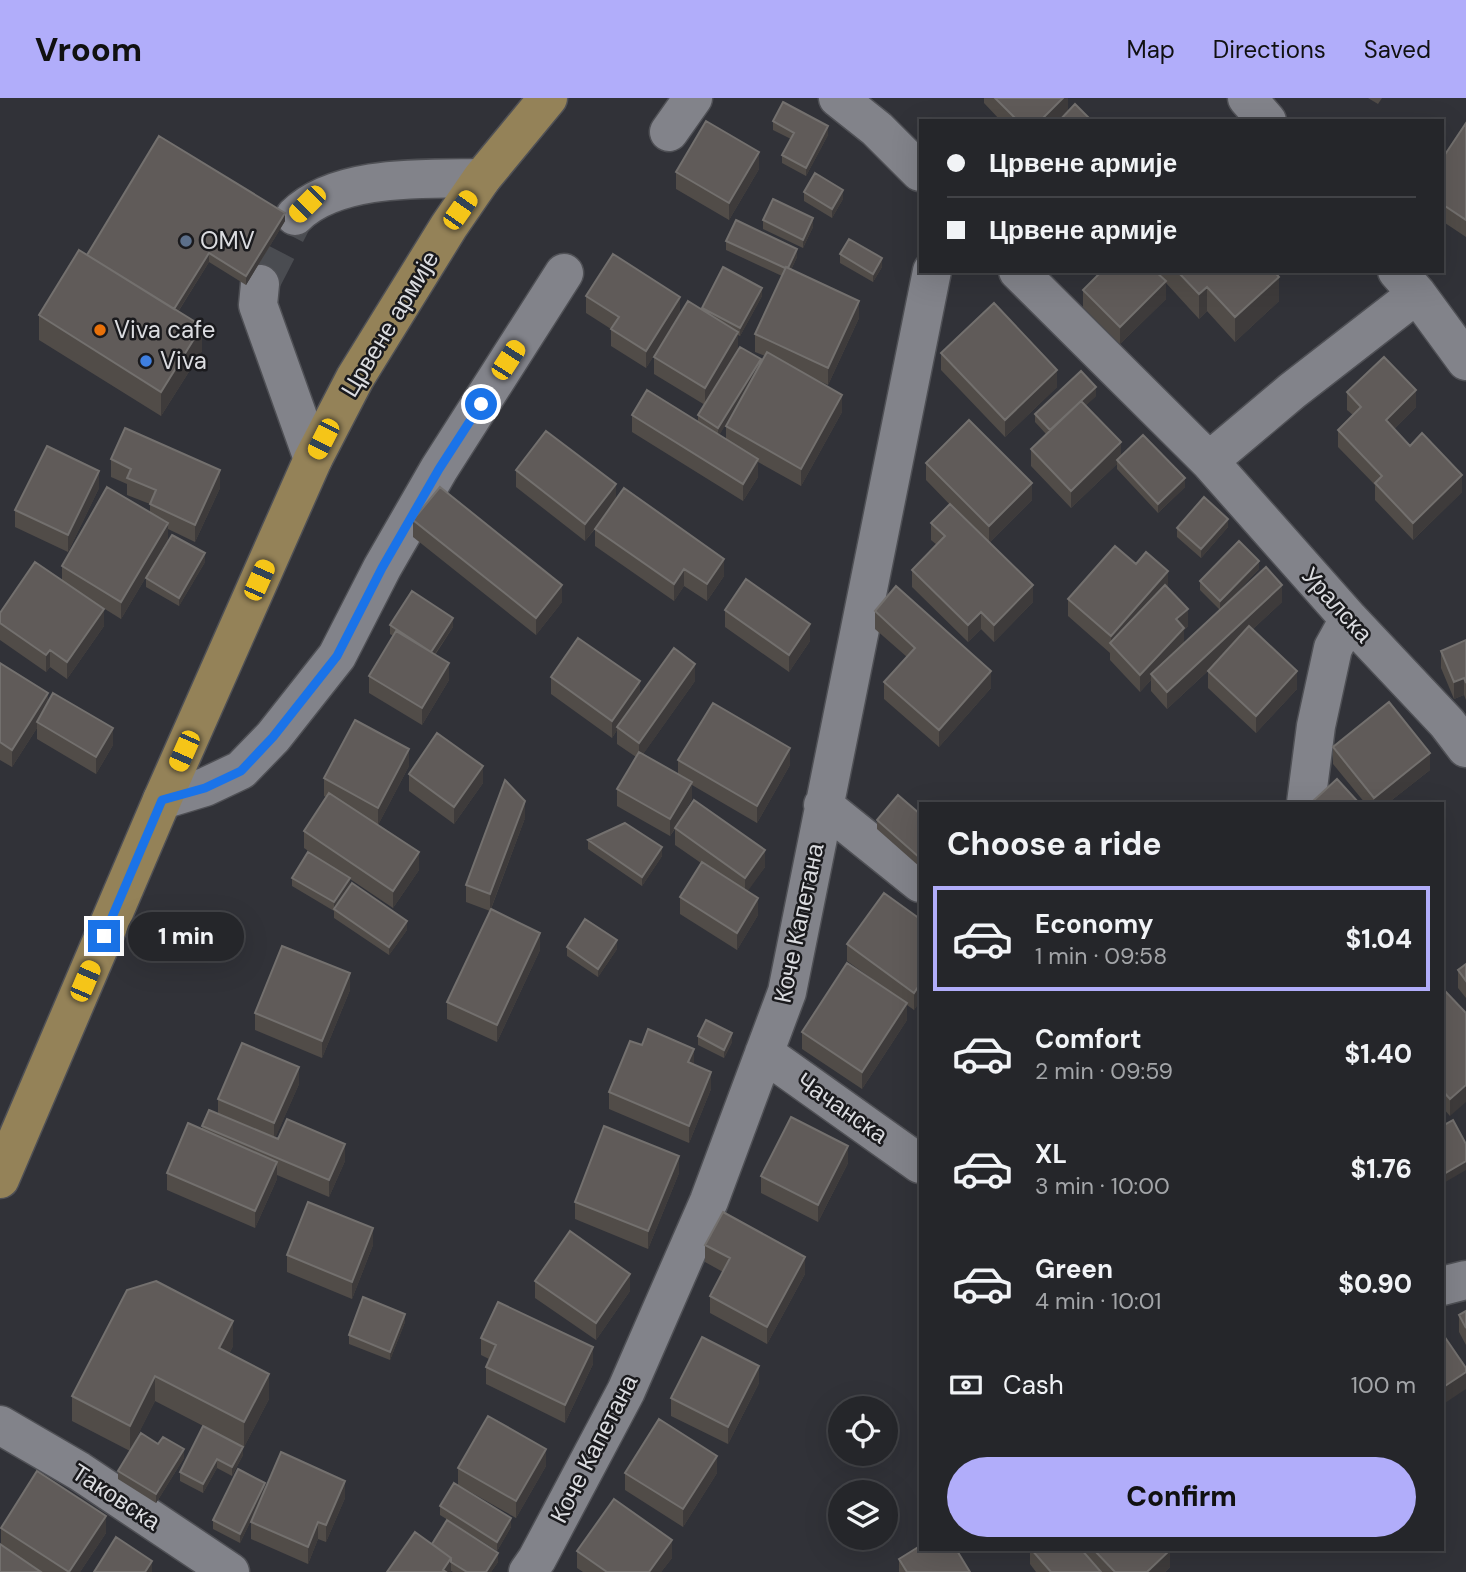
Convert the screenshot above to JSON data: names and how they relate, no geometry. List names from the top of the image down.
{
  "streets": {
    "main road": ["Црвене армије"],
    "street": [
      "Уралска",
      "Коче Капетана",
      "Чачанска",
      "Таковска"
    ]
  },
  "crossings": [
    ["Коче Капетана", "Чачанска"]
  ],
  "places": ["OMV", "Viva cafe", "Viva"],
  "page": {
    "header": "Vroom",
    "nav": ["Map", "Directions", "Saved"],
    "banner": ["Црвене армије", "Црвене армије"],
    "heading": "Choose a ride",
    "list": [
      {
        "name": "Economy",
        "note": "1 min · 09:58",
        "value": "$1.04"
      },
      {
        "name": "Comfort",
        "note": "2 min · 09:59",
        "value": "$1.40"
      },
      {
        "name": "XL",
        "note": "3 min · 10:00",
        "value": "$1.76"
      },
      {
        "name": "Green",
        "note": "4 min · 10:01",
        "value": "$0.90"
      }
    ],
    "bubble": "1 min",
    "pay": ["Cash", "100 m"],
    "buttons": "Confirm"
  }
}
